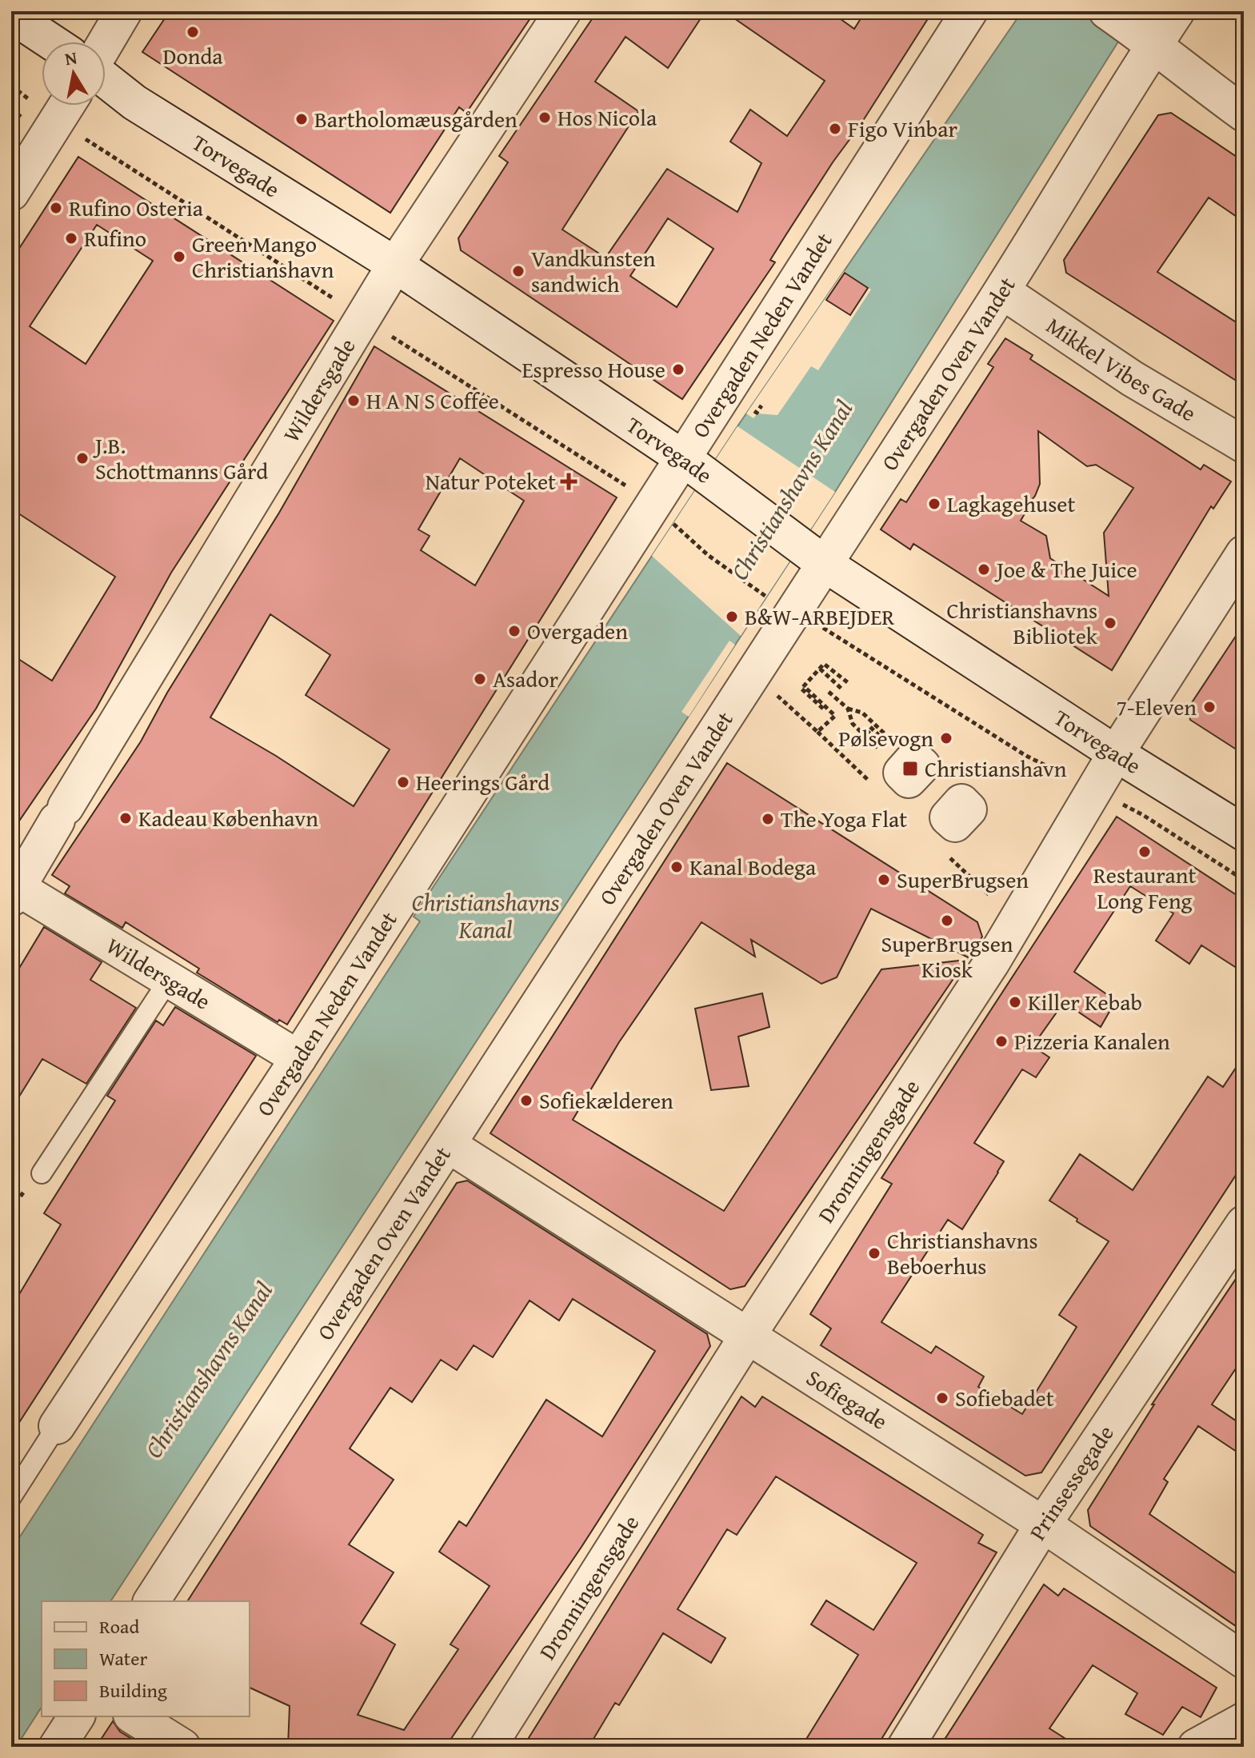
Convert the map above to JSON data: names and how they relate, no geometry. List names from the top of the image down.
{
  "streets": {
    "street": [
      "Torvegade",
      "Overgaden Neden Vandet",
      "Mikkel Vibes Gade",
      "Overgaden Oven Vandet",
      "Wildersgade",
      "Dronningensgade",
      "Sofiegade",
      "Prinsessegade"
    ]
  },
  "crossings": [
    ["Torvegade", "Overgaden Neden Vandet"],
    ["Torvegade", "Overgaden Oven Vandet"],
    ["Torvegade", "Wildersgade"],
    ["Torvegade", "Dronningensgade"],
    ["Overgaden Neden Vandet", "Wildersgade"],
    ["Mikkel Vibes Gade", "Overgaden Oven Vandet"],
    ["Overgaden Oven Vandet", "Sofiegade"],
    ["Dronningensgade", "Sofiegade"],
    ["Sofiegade", "Prinsessegade"]
  ],
  "water": ["Christianshavns Kanal"],
  "places": {
    "other": [
      "Donda",
      "Hos Nicola",
      "Bartholomæusgården",
      "Figo Vinbar",
      "Rufino Osteria",
      "Rufino",
      "Green Mango Christianshavn",
      "Vandkunsten sandwich",
      "Espresso House",
      "H A N S Coffee",
      "J.B. Schottmanns Gård",
      "Lagkagehuset",
      "Joe & The Juice",
      "B&W-ARBEJDER",
      "Christianshavns Bibliotek",
      "Overgaden",
      "Asador",
      "7-Eleven",
      "Pølsevogn",
      "Heerings Gård",
      "Kadeau København",
      "The Yoga Flat",
      "Restaurant Long Feng",
      "Kanal Bodega",
      "SuperBrugsen",
      "SuperBrugsen Kiosk",
      "Killer Kebab",
      "Pizzeria Kanalen",
      "Sofiekælderen",
      "Christianshavns Beboerhus",
      "Sofiebadet"
    ],
    "health": ["Natur Poteket"],
    "transit": ["Christianshavn"]
  },
  "legend": ["Road", "Water", "Building"],
  "north": "top"
}
